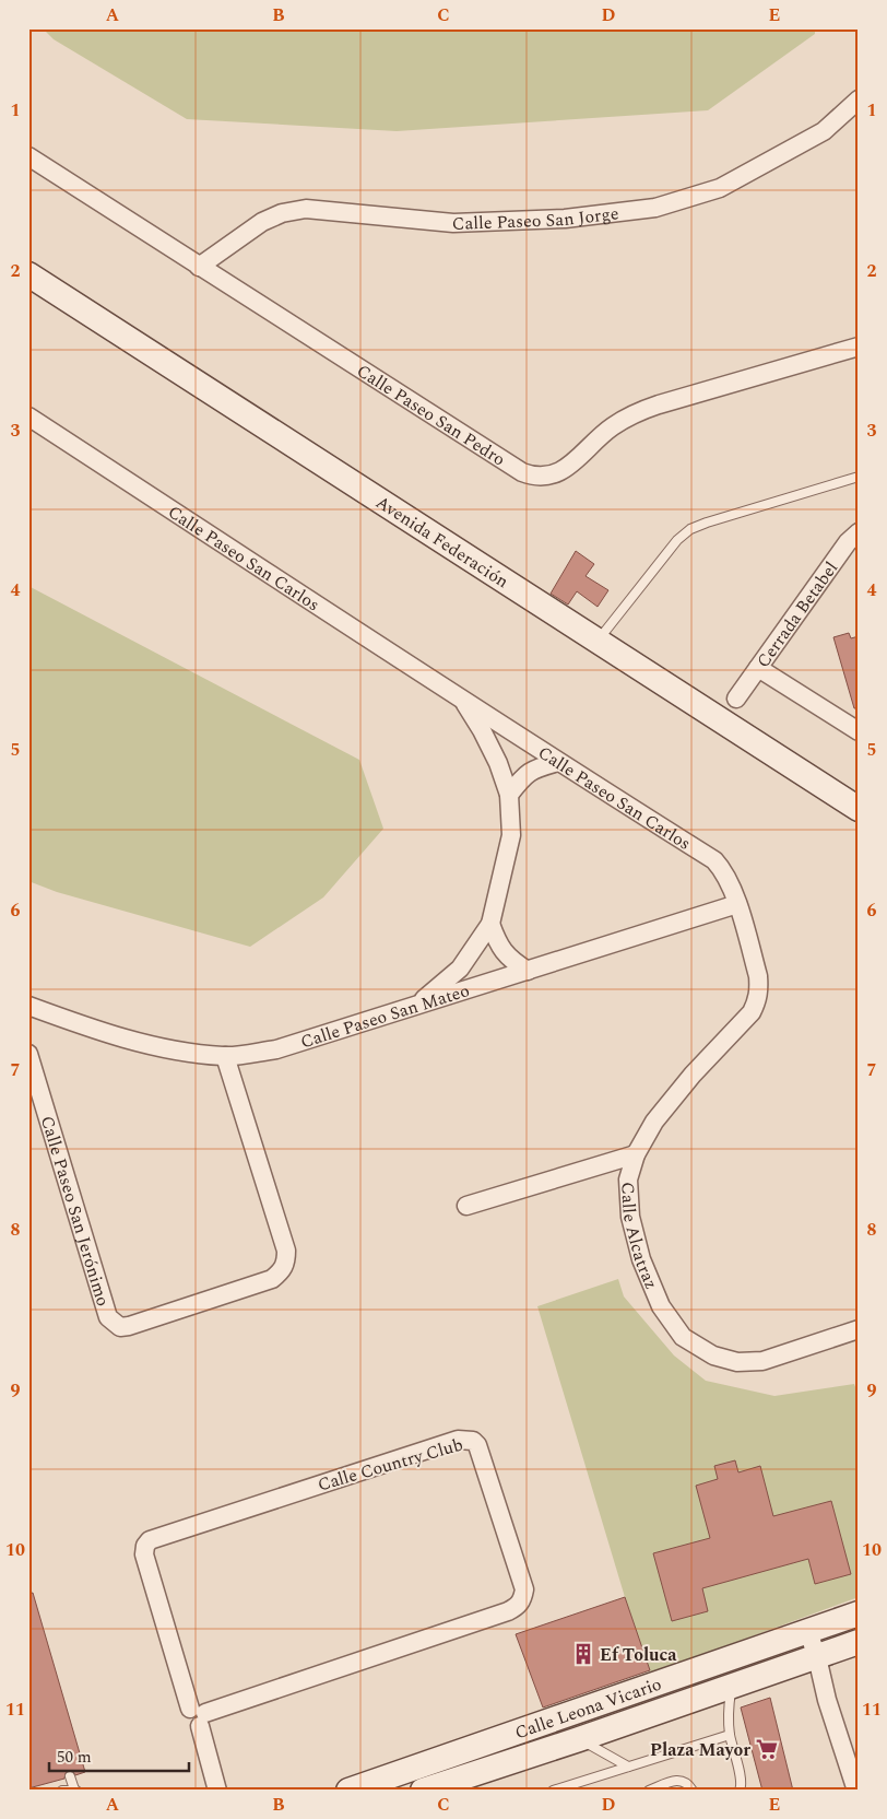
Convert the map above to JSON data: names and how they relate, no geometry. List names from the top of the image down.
{
  "streets": {
    "main road": ["Avenida Federación", "Calle Leona Vicario"],
    "street": [
      "Calle Paseo San Jorge",
      "Calle Paseo San Pedro",
      "Calle Paseo San Carlos",
      "Cerrada Betabel",
      "Calle Paseo San Mateo",
      "Calle Paseo San Jerónimo",
      "Calle Alcatraz",
      "Calle Country Club"
    ]
  },
  "crossings": [
    ["Calle Paseo San Jorge", "Calle Paseo San Pedro"],
    ["Calle Paseo San Carlos", "Calle Paseo San Mateo"],
    ["Calle Paseo San Carlos", "Calle Alcatraz"],
    ["Calle Paseo San Mateo", "Calle Paseo San Jerónimo"],
    ["Calle Paseo San Mateo", "Calle Alcatraz"]
  ],
  "places": {
    "building": ["Ef Toluca"],
    "supermarket": ["Plaza Mayor"]
  },
  "scale_bar": "50 m",
  "grid": {
    "columns": [
      "A",
      "B",
      "C",
      "D",
      "E"
    ],
    "rows": [
      "1",
      "2",
      "3",
      "4",
      "5",
      "6",
      "7",
      "8",
      "9",
      "10",
      "11"
    ]
  }
}
